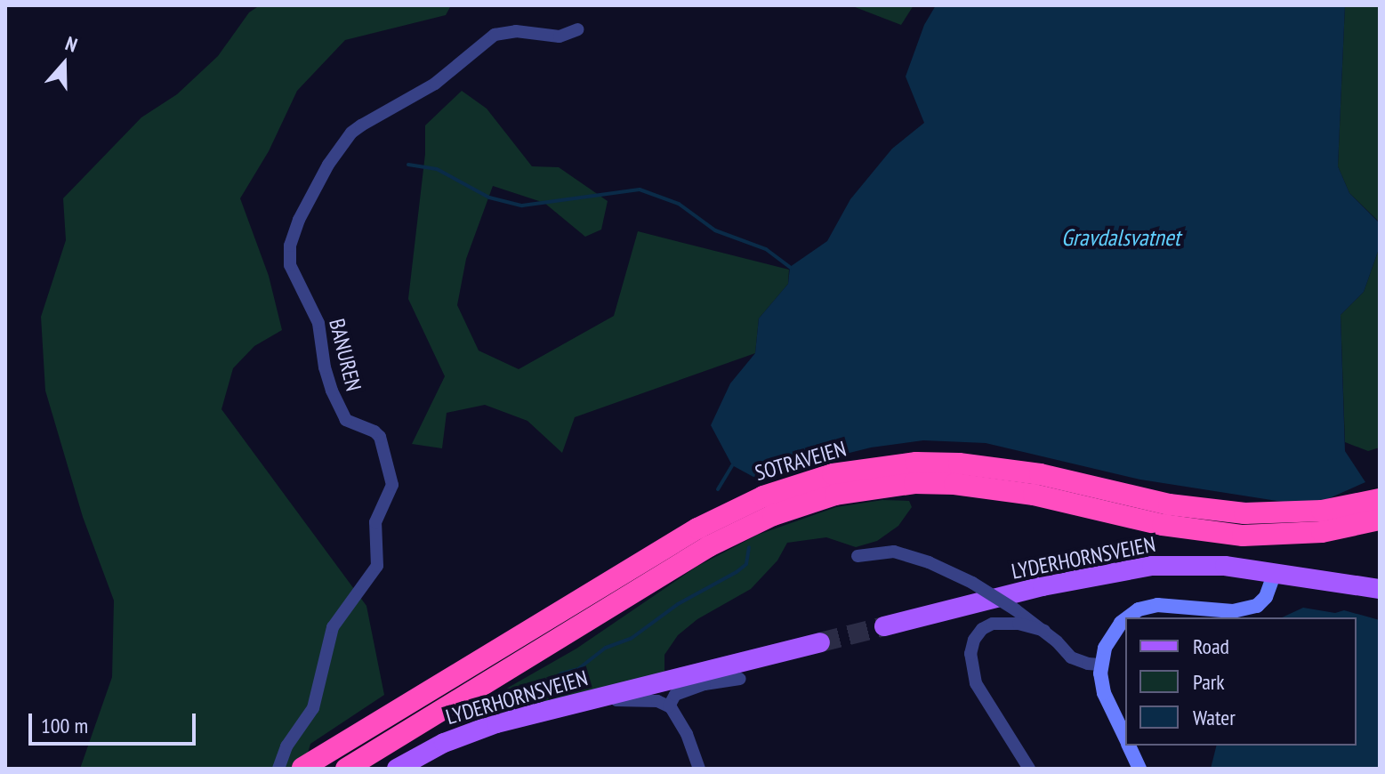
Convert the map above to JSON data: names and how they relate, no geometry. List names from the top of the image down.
{
  "streets": {
    "highway": ["SOTRAVEIEN"],
    "main road": ["LYDERHORNSVEIEN"],
    "street": ["BANUREN"]
  },
  "water": ["Gravdalsvatnet"],
  "legend": ["Road", "Park", "Water"],
  "scale_bar": "100 m",
  "north": "top"
}
